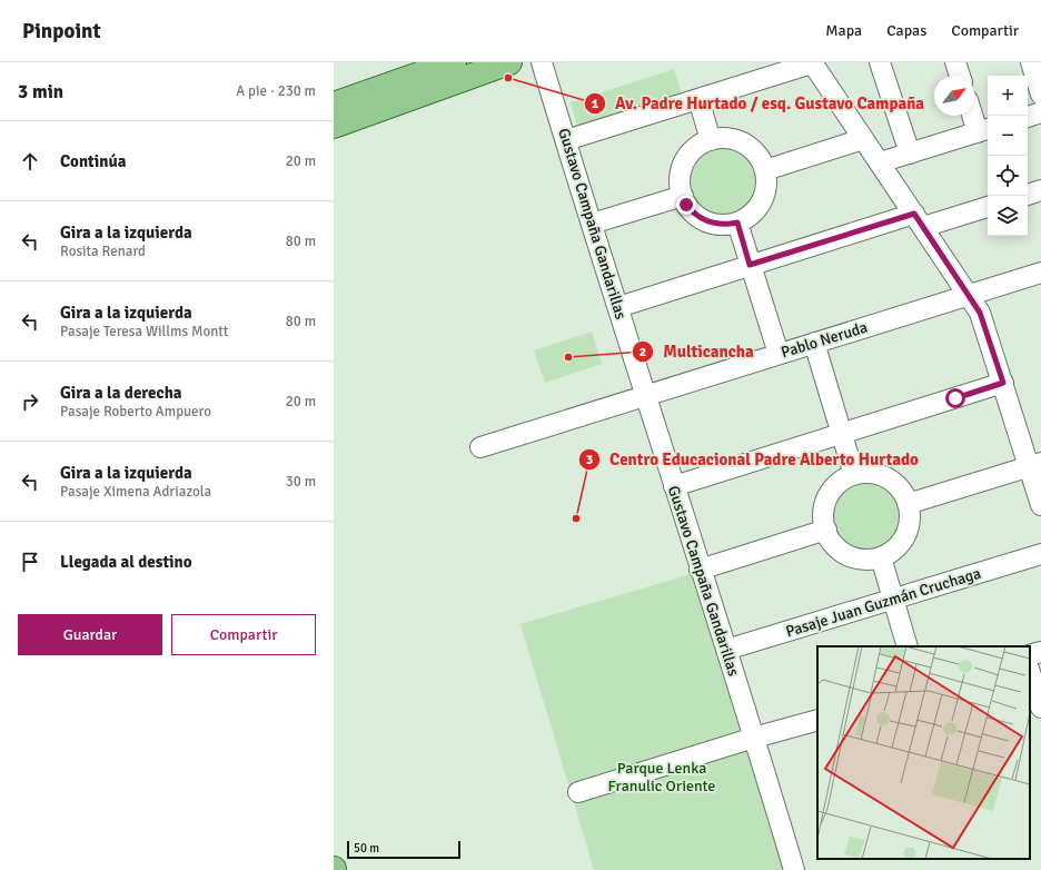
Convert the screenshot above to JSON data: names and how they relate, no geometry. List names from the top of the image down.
{
  "streets": {
    "street": ["Gustavo Campaña Gandarillas", "Pablo Neruda", "Pasaje Juan Guzmán Cruchaga"]
  },
  "crossings": [
    ["Gustavo Campaña Gandarillas", "Pablo Neruda"],
    ["Gustavo Campaña Gandarillas", "Pasaje Juan Guzmán Cruchaga"]
  ],
  "parks": ["Parque Lenka Franulic Oriente"],
  "places": ["Av. Padre Hurtado / esq. Gustavo Campaña", "Multicancha", "Centro Educacional Padre Alberto Hurtado"],
  "scale_bar": "50 m",
  "north": "top right",
  "page": {
    "header": "Pinpoint",
    "nav": ["Mapa", "Capas", "Compartir"],
    "heading": ["3 min", "A pie · 230 m"],
    "map_buttons": ["+", "−"],
    "list": [
      ["Continúa", "20 m"],
      ["Gira a la izquierda", "Rosita Renard", "80 m"],
      ["Gira a la izquierda", "Pasaje Teresa Willms Montt", "80 m"],
      ["Gira a la derecha", "Pasaje Roberto Ampuero", "20 m"],
      ["Gira a la izquierda", "Pasaje Ximena Adriazola", "30 m"],
      "Llegada al destino"
    ],
    "buttons": ["Guardar", "Compartir"],
    "scale": "50 m"
  }
}
